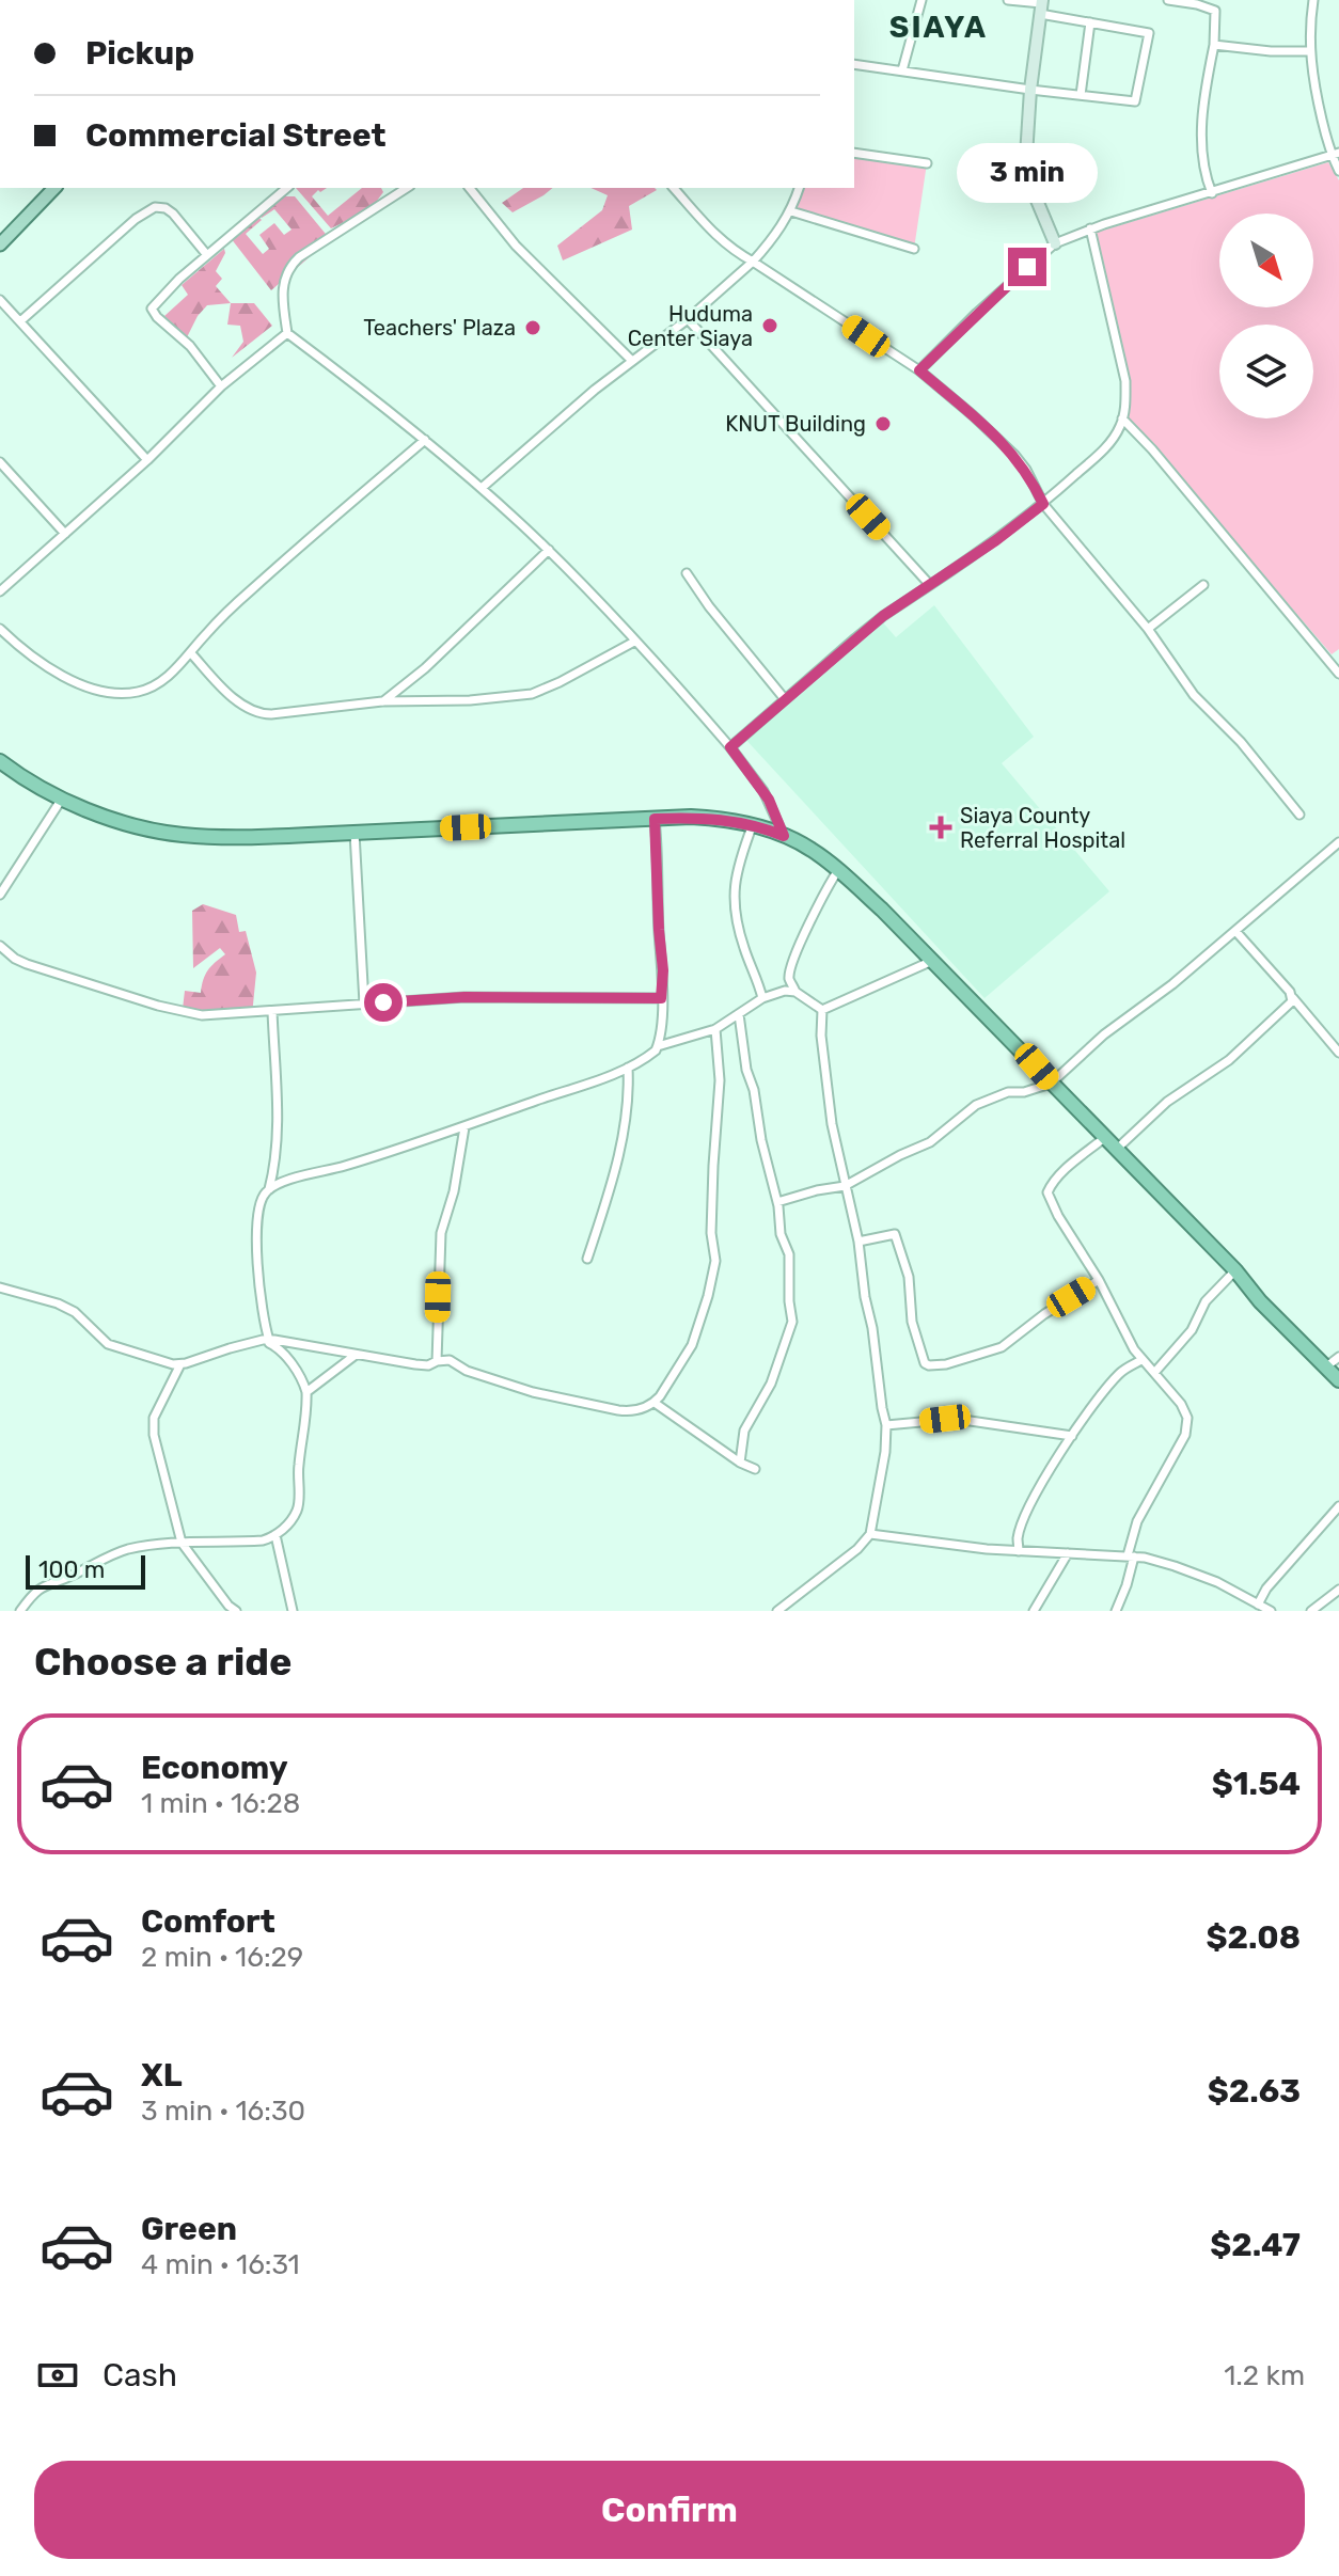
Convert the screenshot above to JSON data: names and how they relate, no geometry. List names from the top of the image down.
{
  "districts": ["SIAYA"],
  "places": {
    "other": ["Huduma Center Siaya", "Teachers' Plaza", "KNUT Building"],
    "health": ["Siaya County Referral Hospital"]
  },
  "scale_bar": "100 m",
  "north": "bottom right",
  "page": {
    "banner": ["Pickup", "Commercial Street"],
    "bubble": "3 min",
    "scale": "100 m",
    "heading": "Choose a ride",
    "list": [
      {
        "name": "Economy",
        "note": "1 min · 16:28",
        "value": "$1.54"
      },
      {
        "name": "Comfort",
        "note": "2 min · 16:29",
        "value": "$2.08"
      },
      {
        "name": "XL",
        "note": "3 min · 16:30",
        "value": "$2.63"
      },
      {
        "name": "Green",
        "note": "4 min · 16:31",
        "value": "$2.47"
      }
    ],
    "pay": ["Cash", "1.2 km"],
    "buttons": "Confirm"
  }
}
